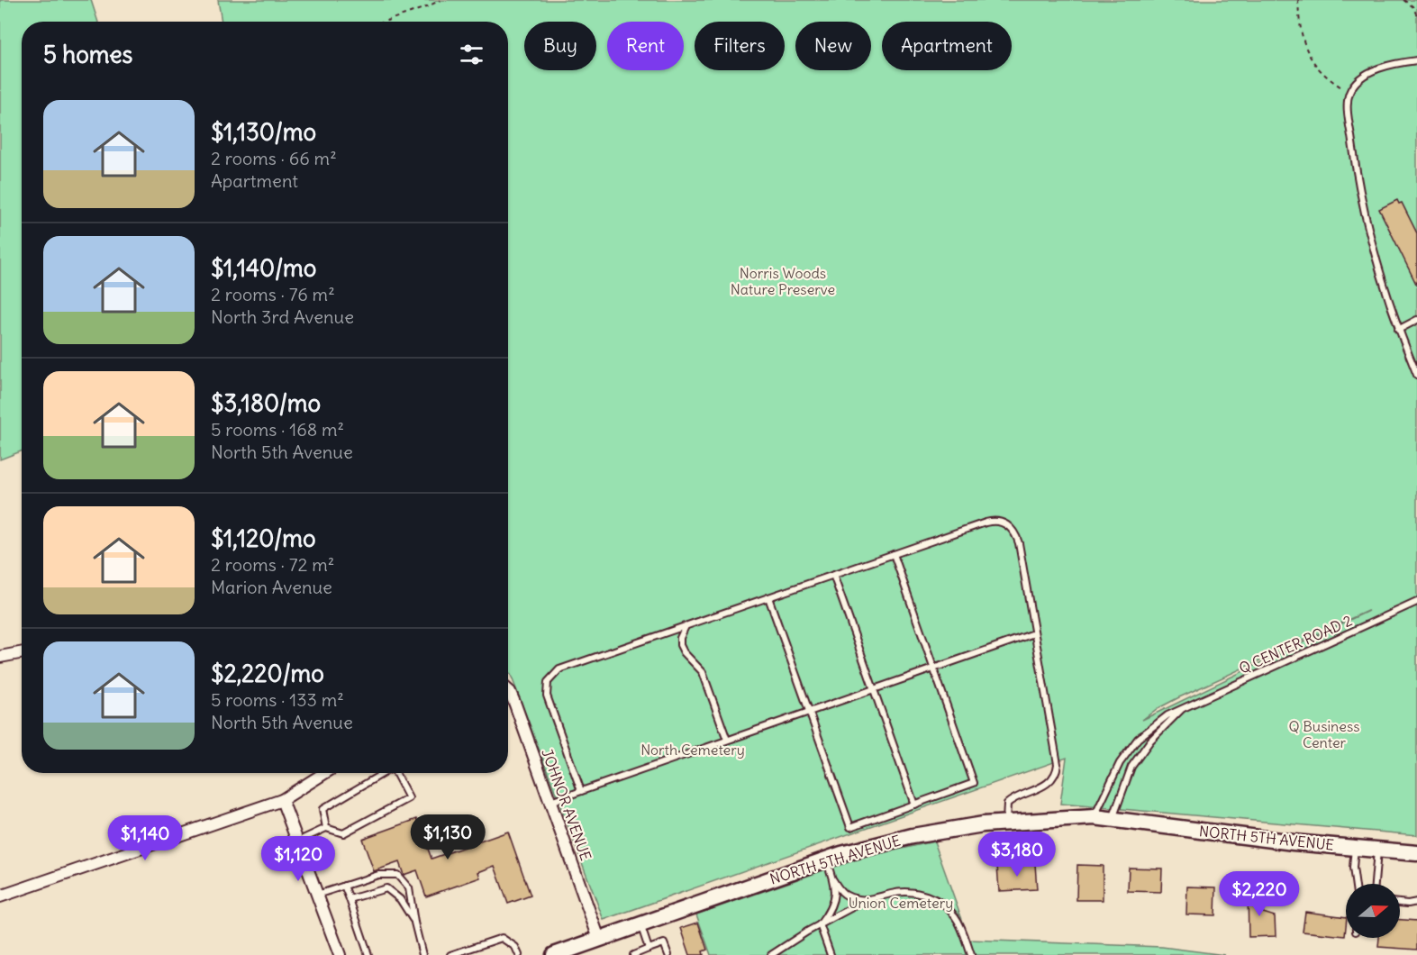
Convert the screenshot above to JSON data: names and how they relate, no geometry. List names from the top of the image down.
{
  "streets": {
    "main road": ["NORTH 5TH AVENUE"],
    "street": ["JOHNOR AVENUE"],
    "lane": ["Q CENTER ROAD 2"]
  },
  "crossings": [
    ["Q CENTER ROAD 2", "NORTH 5TH AVENUE"],
    ["JOHNOR AVENUE", "NORTH 5TH AVENUE"]
  ],
  "parks": [
    "Norris Woods Nature Preserve",
    "Q Business Center",
    "North Cemetery",
    "Union Cemetery"
  ],
  "north": "right",
  "page": {
    "chip": [
      "Buy",
      "Rent",
      "Filters",
      "New",
      "Apartment"
    ],
    "heading": "5 homes",
    "list": [
      {
        "name": "$1,130/mo",
        "note": "2 rooms · 66 m² · Apartment"
      },
      {
        "name": "$1,140/mo",
        "note": "2 rooms · 76 m² · North 3rd Avenue"
      },
      {
        "name": "$3,180/mo",
        "note": "5 rooms · 168 m² · North 5th Avenue"
      },
      {
        "name": "$1,120/mo",
        "note": "2 rooms · 72 m² · Marion Avenue"
      },
      {
        "name": "$2,220/mo",
        "note": "5 rooms · 133 m² · North 5th Avenue"
      }
    ],
    "price": [
      "$1,130",
      "$1,140",
      "$3,180",
      "$1,120",
      "$2,220"
    ]
  }
}
